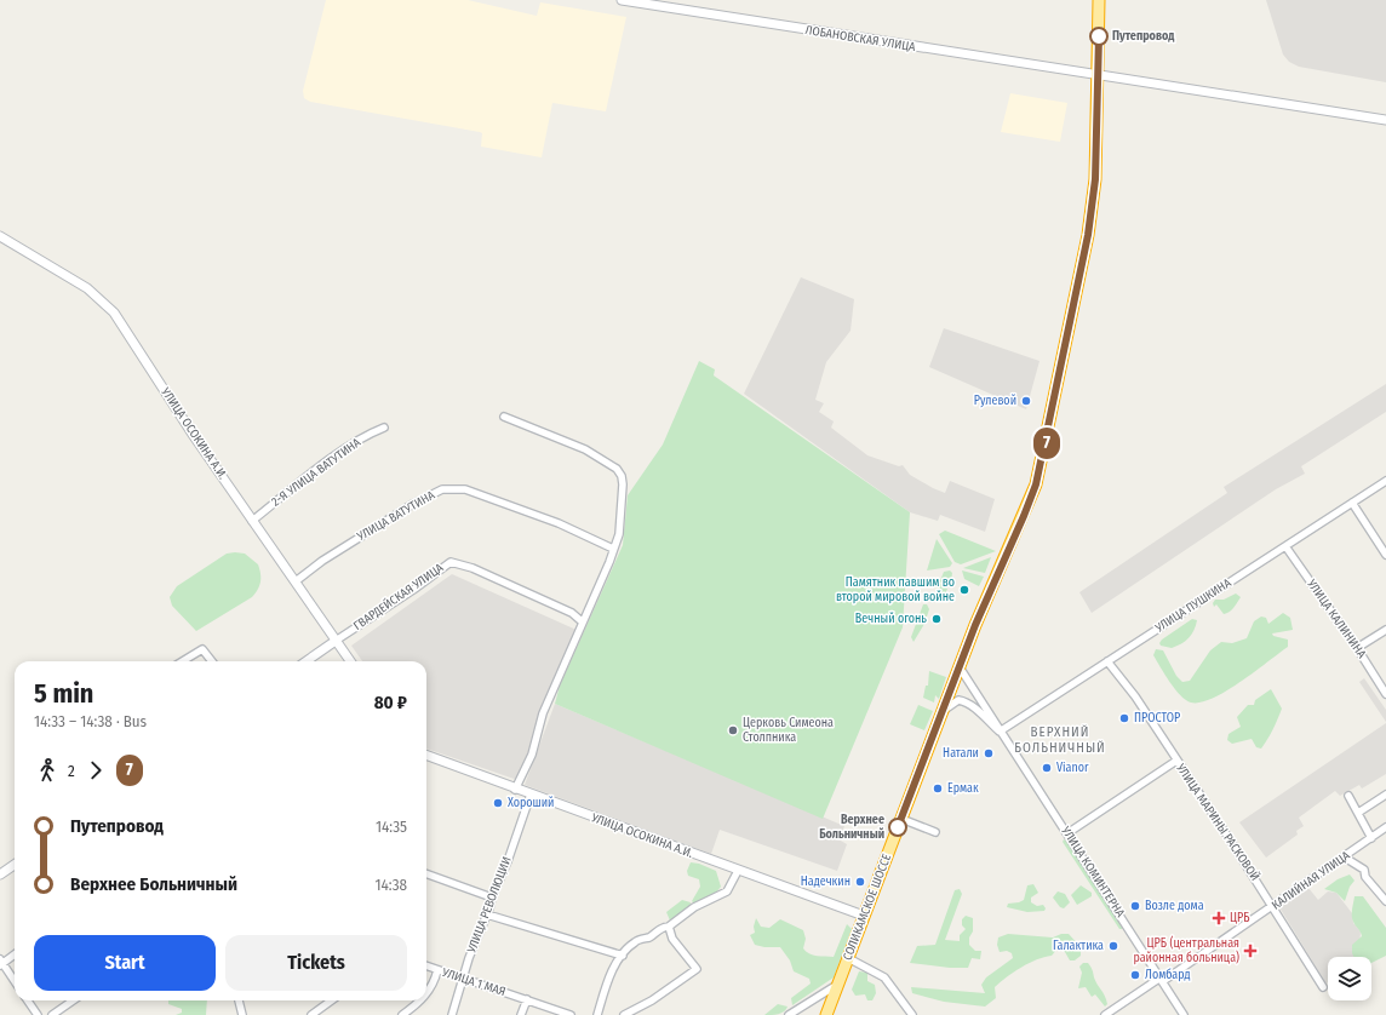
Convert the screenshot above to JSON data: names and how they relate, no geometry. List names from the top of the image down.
{
  "streets": {
    "highway": ["СОЛИКАМСКОЕ ШОССЕ"],
    "street": [
      "ЛОБАНОВСКАЯ УЛИЦА",
      "УЛИЦА ОСОКИНА А.И.",
      "2-Я УЛИЦА ВАТУТИНА",
      "УЛИЦА ВАТУТИНА",
      "ГВАРДЕЙСКАЯ УЛИЦА",
      "УЛИЦА ПУШКИНА",
      "УЛИЦА КАЛИНИНА",
      "УЛИЦА МАРИНЫ РАСКОВОЙ",
      "УЛИЦА КОМИНТЕРНА",
      "КАЛИЙНАЯ УЛИЦА",
      "УЛИЦА РЕВОЛЮЦИИ",
      "УЛИЦА 1 МАЯ"
    ]
  },
  "crossings": [
    ["ЛОБАНОВСКАЯ УЛИЦА", "СОЛИКАМСКОЕ ШОССЕ"],
    ["УЛИЦА ОСОКИНА А.И.", "2-Я УЛИЦА ВАТУТИНА"],
    ["УЛИЦА ОСОКИНА А.И.", "УЛИЦА ВАТУТИНА"],
    ["УЛИЦА ОСОКИНА А.И.", "ГВАРДЕЙСКАЯ УЛИЦА"],
    ["УЛИЦА ОСОКИНА А.И.", "УЛИЦА РЕВОЛЮЦИИ"],
    ["УЛИЦА ОСОКИНА А.И.", "СОЛИКАМСКОЕ ШОССЕ"],
    ["УЛИЦА ПУШКИНА", "УЛИЦА КАЛИНИНА"],
    ["УЛИЦА ПУШКИНА", "УЛИЦА МАРИНЫ РАСКОВОЙ"],
    ["УЛИЦА ПУШКИНА", "УЛИЦА КОМИНТЕРНА"],
    ["УЛИЦА МАРИНЫ РАСКОВОЙ", "КАЛИЙНАЯ УЛИЦА"],
    ["УЛИЦА КОМИНТЕРНА", "КАЛИЙНАЯ УЛИЦА"],
    ["УЛИЦА КОМИНТЕРНА", "СОЛИКАМСКОЕ ШОССЕ"],
    ["УЛИЦА РЕВОЛЮЦИИ", "УЛИЦА 1 МАЯ"]
  ],
  "districts": ["ВЕРХНИЙ БОЛЬНИЧНЫЙ"],
  "places": {
    "other": [
      "Путепровод",
      "Рулевой",
      "Памятник павшим во второй мировой войне",
      "Вечный огонь",
      "ПРОСТОР",
      "Церковь Симеона Столпника",
      "Натали",
      "Vianor",
      "Ермак",
      "Хороший",
      "Верхнее Больничный",
      "Надечкин",
      "Возле дома",
      "Галактика",
      "Ломбард"
    ],
    "health": ["ЦРБ", "ЦРБ (центральная районная больница)"]
  },
  "lines": ["bus line 7"],
  "page": {
    "on_map": "7",
    "heading": ["5 min", "14:33 – 14:38 · Bus", "80 ₽"],
    "legs": ["2", "7"],
    "list": [
      {
        "name": "Путепровод",
        "value": "14:35"
      },
      {
        "name": "Верхнее Больничный",
        "value": "14:38"
      }
    ],
    "buttons": ["Start", "Tickets"]
  }
}
